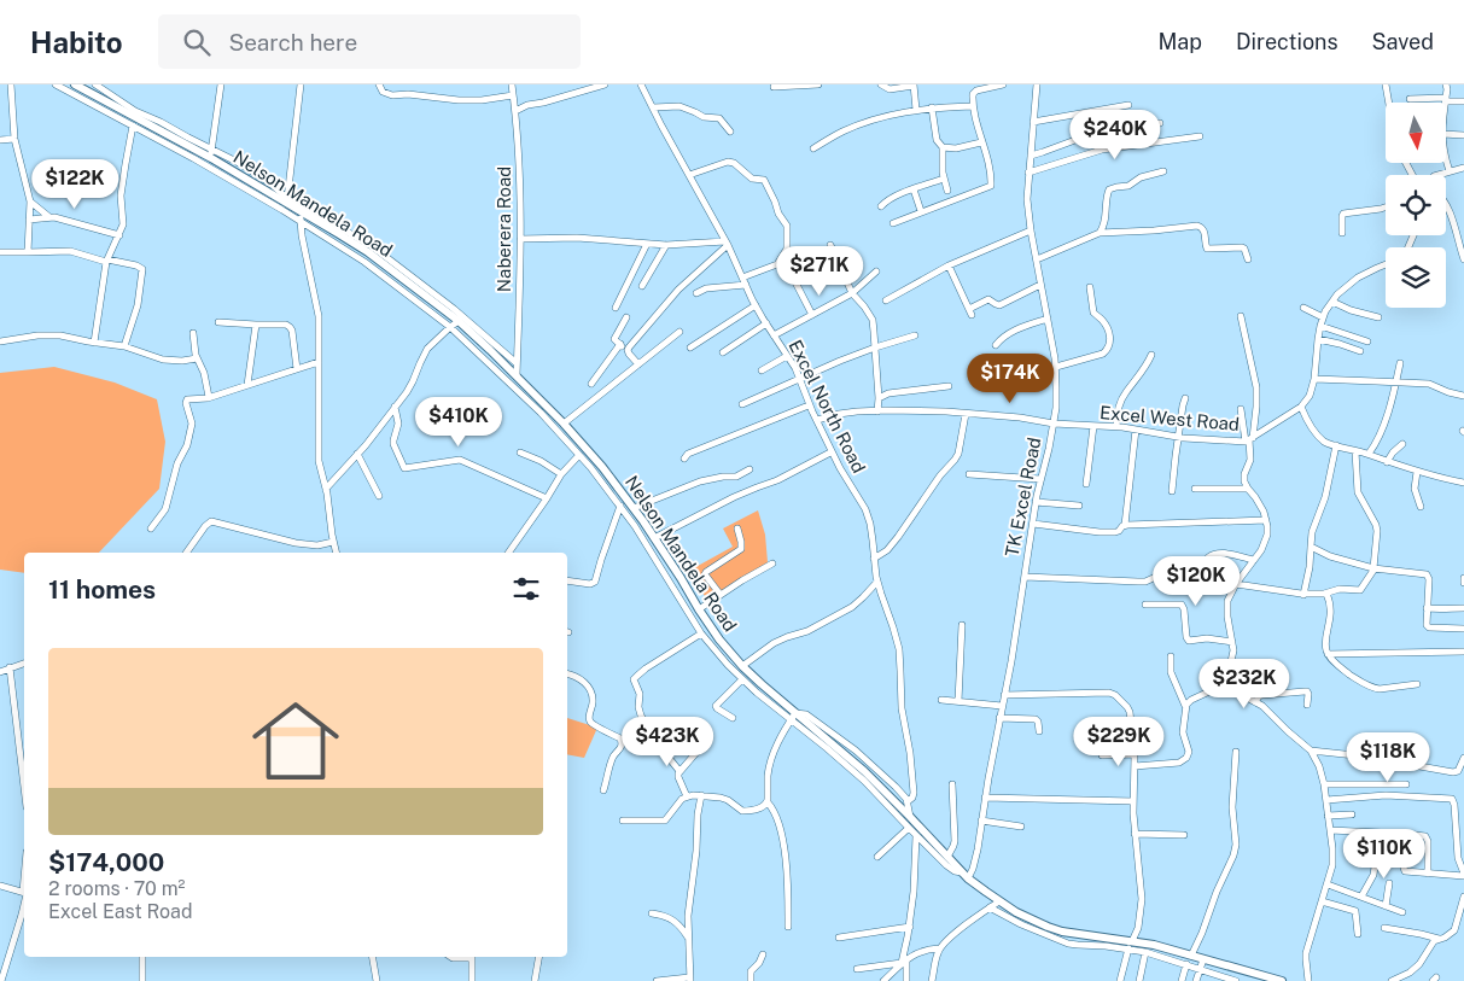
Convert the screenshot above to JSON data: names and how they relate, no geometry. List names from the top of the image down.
{
  "streets": {
    "main road": ["Nelson Mandela Road"],
    "street": [
      "Naberera Road",
      "Excel North Road",
      "Excel West Road",
      "TK Excel Road"
    ]
  },
  "crossings": [
    ["Nelson Mandela Road", "Naberera Road"],
    ["Nelson Mandela Road", "Excel North Road"],
    ["Nelson Mandela Road", "TK Excel Road"],
    ["Excel North Road", "Excel West Road"],
    ["Excel West Road", "TK Excel Road"]
  ],
  "north": "bottom",
  "page": {
    "header": "Habito",
    "search": "Search here",
    "nav": ["Map", "Directions", "Saved"],
    "price": [
      "$240K",
      "$122K",
      "$271K",
      "$174K",
      "$410K",
      "$120K",
      "$232K",
      "$423K",
      "$229K",
      "$118K",
      "$110K"
    ],
    "heading": "11 homes",
    "list": [
      {
        "name": "$174,000",
        "note": "2 rooms · 70 m² · Excel East Road"
      }
    ]
  }
}
